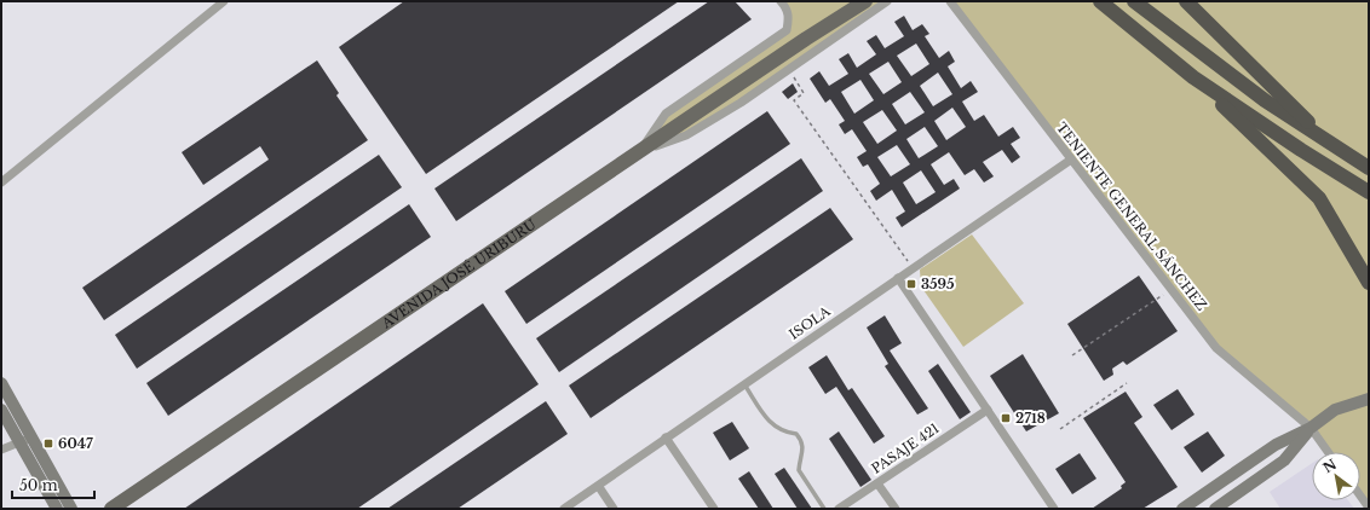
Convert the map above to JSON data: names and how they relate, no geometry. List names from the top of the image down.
{
  "streets": {
    "main road": ["AVENIDA JOSÉ URIBURU"],
    "street": ["TENIENTE GENERAL SÁNCHEZ", "ISOLA", "PASAJE 421"]
  },
  "crossings": [
    ["TENIENTE GENERAL SÁNCHEZ", "ISOLA"]
  ],
  "places": {
    "transit": ["3595", "2718", "6047"]
  },
  "scale_bar": "50 m",
  "north": "top left"
}
